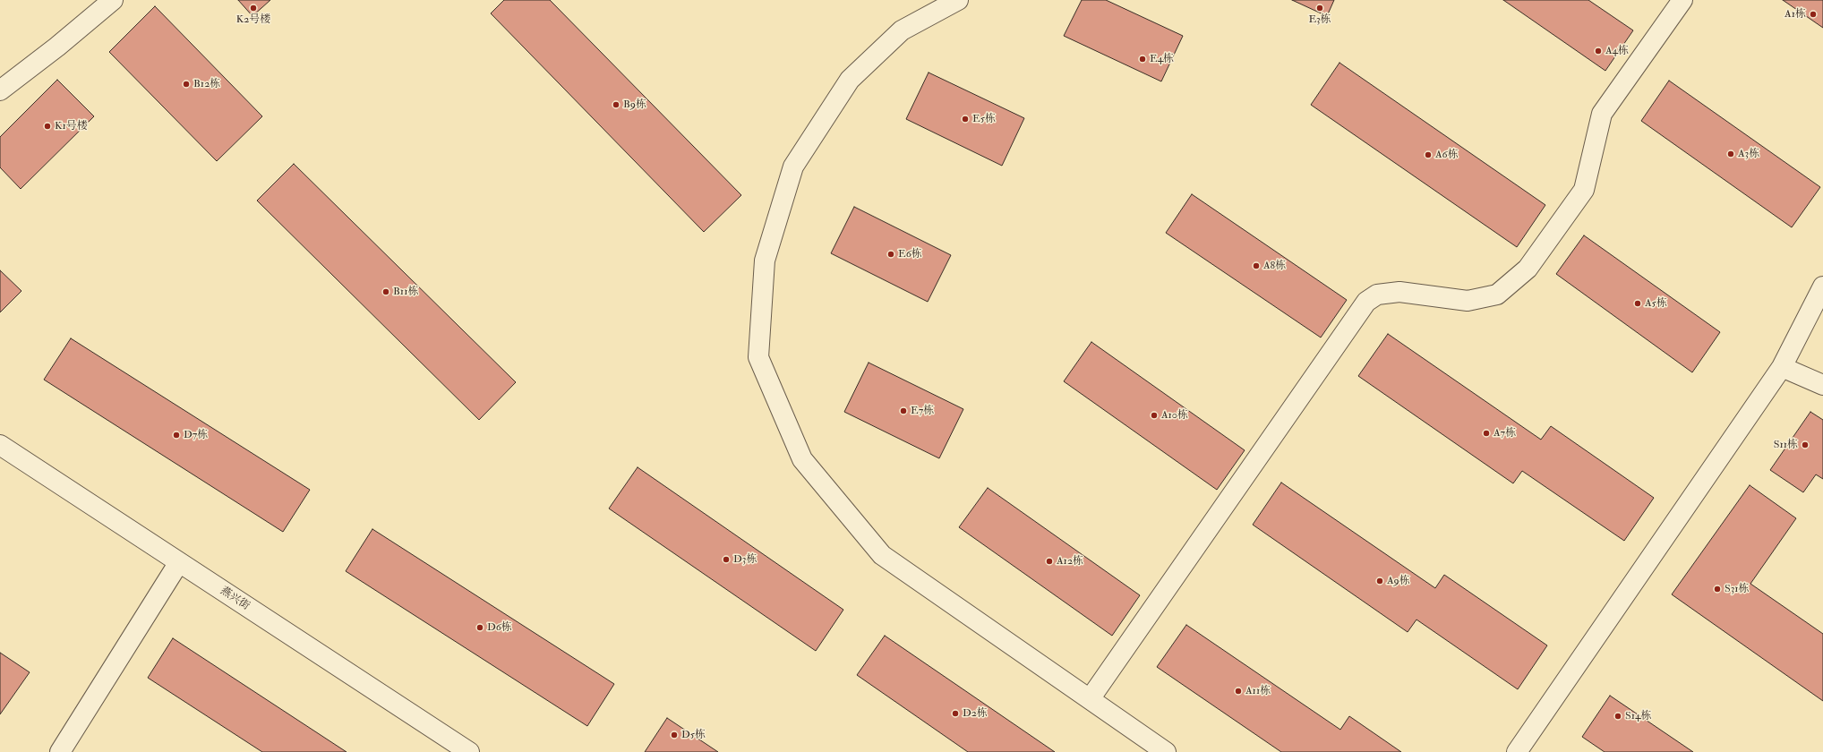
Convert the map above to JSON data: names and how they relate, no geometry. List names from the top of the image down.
{
  "streets": {
    "street": ["燕兴街"]
  },
  "places": [
    "K2号楼",
    "E3栋",
    "A1栋",
    "A4栋",
    "E4栋",
    "B12栋",
    "B9栋",
    "E5栋",
    "K1号楼",
    "A3栋",
    "A6栋",
    "E6栋",
    "A8栋",
    "B11栋",
    "A5栋",
    "E7栋",
    "A10栋",
    "A7栋",
    "D7栋",
    "S11栋",
    "D3栋",
    "A12栋",
    "A9栋",
    "S31栋",
    "D6栋",
    "A11栋",
    "D2栋",
    "S14栋",
    "D5栋"
  ]
}
